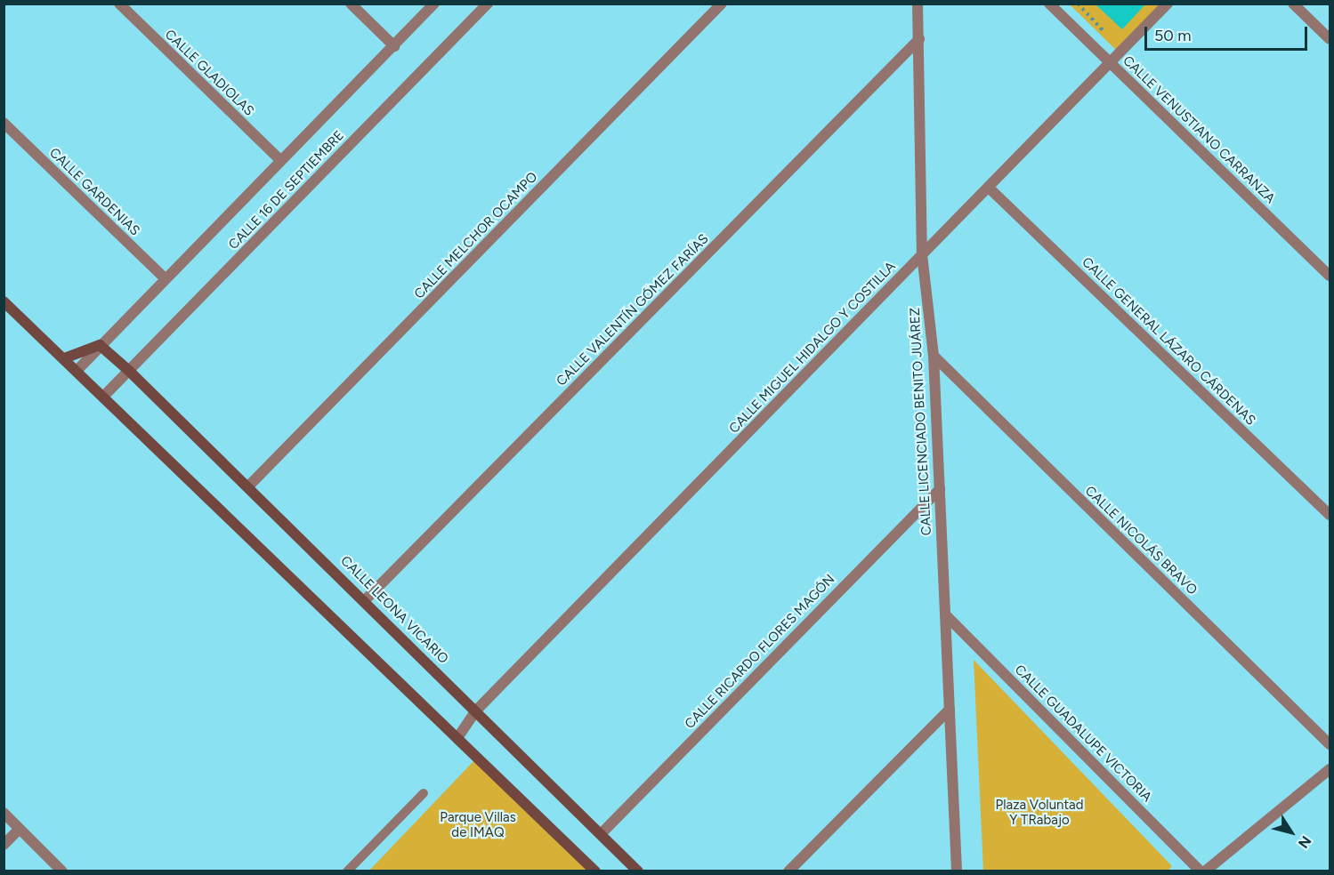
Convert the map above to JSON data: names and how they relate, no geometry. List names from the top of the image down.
{
  "streets": {
    "main road": ["CALLE LEONA VICARIO"],
    "street": [
      "CALLE GLADIOLAS",
      "CALLE VENUSTIANO CARRANZA",
      "CALLE 16 DE SEPTIEMBRE",
      "CALLE GARDENIAS",
      "CALLE MELCHOR OCAMPO",
      "CALLE VALENTÍN GÓMEZ FARÍAS",
      "CALLE GENERAL LÁZARO CÁRDENAS",
      "CALLE MIGUEL HIDALGO Y COSTILLA",
      "CALLE LICENCIADO BENITO JUÁREZ",
      "CALLE NICOLÁS BRAVO",
      "CALLE RICARDO FLORES MAGÓN",
      "CALLE GUADALUPE VICTORIA"
    ]
  },
  "crossings": [
    ["CALLE GLADIOLAS", "CALLE 16 DE SEPTIEMBRE"],
    ["CALLE VENUSTIANO CARRANZA", "CALLE MIGUEL HIDALGO Y COSTILLA"],
    ["CALLE 16 DE SEPTIEMBRE", "CALLE GARDENIAS"],
    ["CALLE 16 DE SEPTIEMBRE", "CALLE LEONA VICARIO"],
    ["CALLE MELCHOR OCAMPO", "CALLE LEONA VICARIO"],
    ["CALLE VALENTÍN GÓMEZ FARÍAS", "CALLE LICENCIADO BENITO JUÁREZ"],
    ["CALLE VALENTÍN GÓMEZ FARÍAS", "CALLE LEONA VICARIO"],
    ["CALLE GENERAL LÁZARO CÁRDENAS", "CALLE MIGUEL HIDALGO Y COSTILLA"],
    ["CALLE MIGUEL HIDALGO Y COSTILLA", "CALLE LICENCIADO BENITO JUÁREZ"],
    ["CALLE MIGUEL HIDALGO Y COSTILLA", "CALLE LEONA VICARIO"],
    ["CALLE LICENCIADO BENITO JUÁREZ", "CALLE NICOLÁS BRAVO"],
    ["CALLE LICENCIADO BENITO JUÁREZ", "CALLE RICARDO FLORES MAGÓN"],
    ["CALLE LICENCIADO BENITO JUÁREZ", "CALLE GUADALUPE VICTORIA"],
    ["CALLE LEONA VICARIO", "CALLE RICARDO FLORES MAGÓN"]
  ],
  "parks": ["Plaza Voluntad Y TRabajo", "Parque Villas de IMAQ"],
  "scale_bar": "50 m",
  "north": "bottom right"
}
